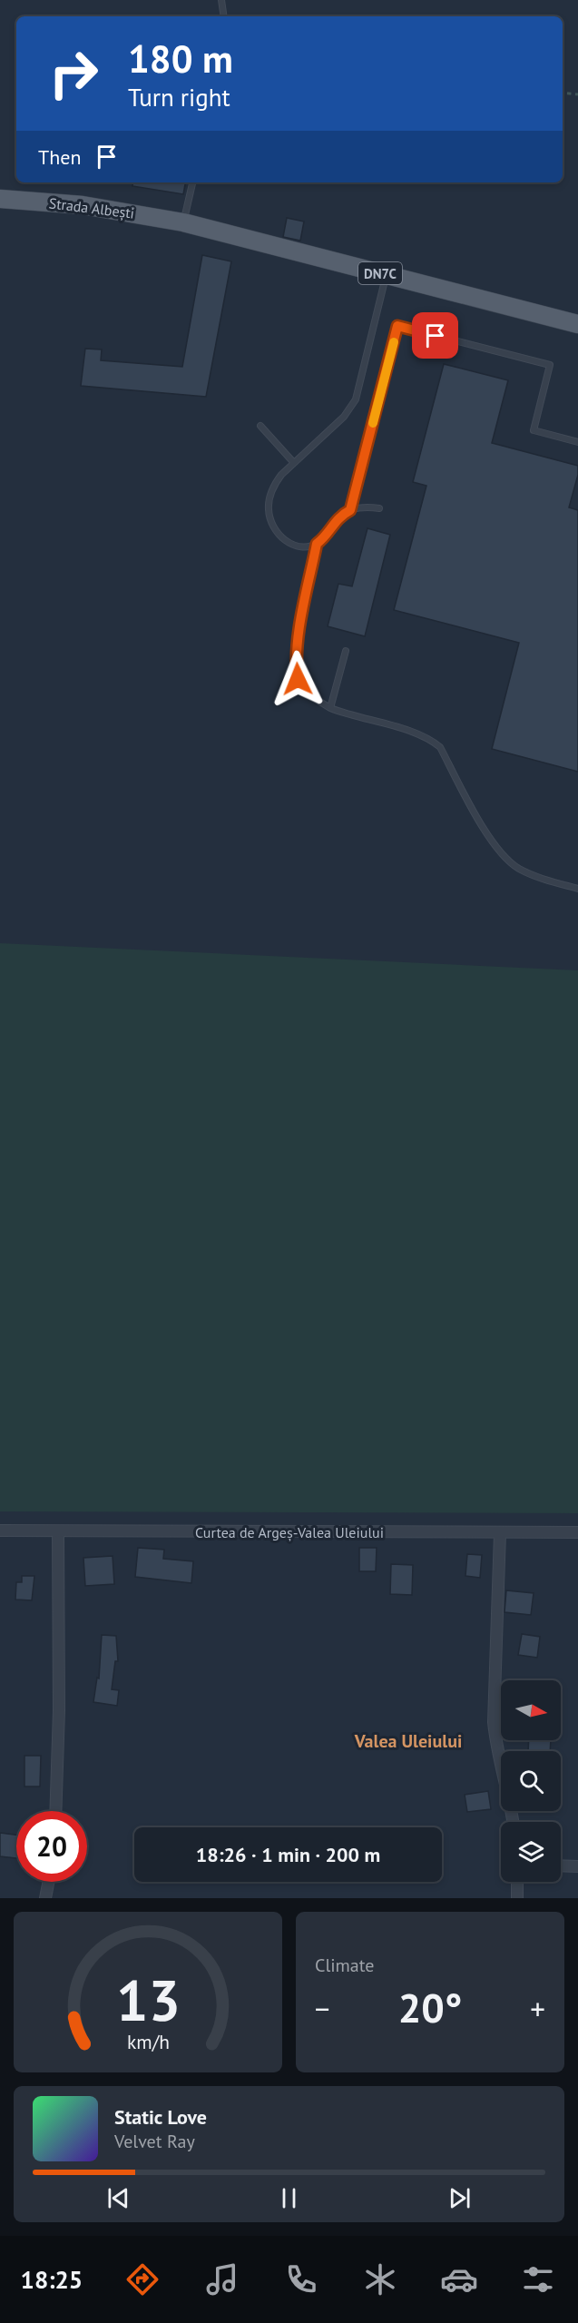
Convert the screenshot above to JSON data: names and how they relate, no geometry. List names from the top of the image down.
{
  "streets": {
    "main road": ["Strada Albești", "DN7C"],
    "street": ["Curtea de Argeș-Valea Uleiului"]
  },
  "crossings": [
    ["Strada Albești", "DN7C"]
  ],
  "districts": ["Valea Uleiului"],
  "north": "right",
  "page": {
    "turn": ["180 m", "Turn right"],
    "then": "Then",
    "limit": "20",
    "trip": "18:26 · 1 min · 200 m",
    "tile": "Climate",
    "heat": ["−", "20°", "+"],
    "song": ["Static Love", "Velvet Ray"],
    "tabs": "18:25",
    "gauge": ["13", "km/h"]
  }
}
